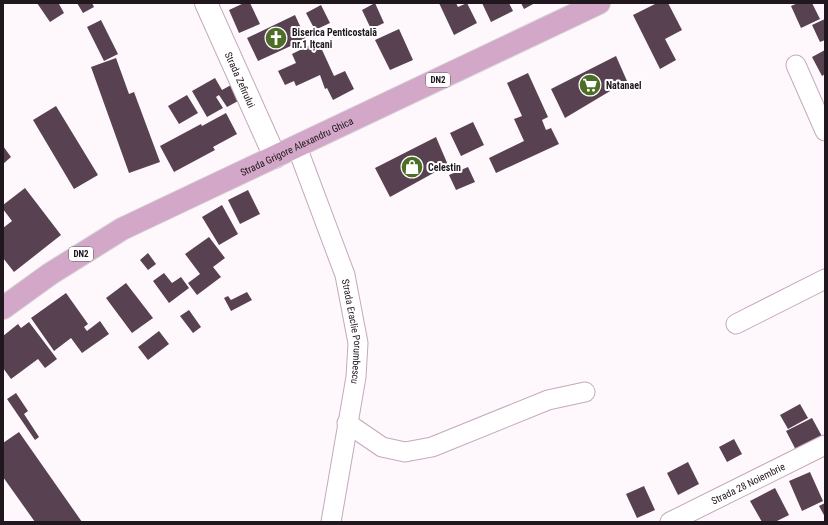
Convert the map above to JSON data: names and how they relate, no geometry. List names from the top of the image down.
{
  "streets": {
    "main road": ["Strada Zefirului", "DN2", "Strada Grigore Alexandru Ghica"],
    "street": ["Strada Eraclie Porumbescu", "Strada 28 Noiembrie"]
  },
  "crossings": [
    ["Strada Zefirului", "Strada Grigore Alexandru Ghica"],
    ["Strada Grigore Alexandru Ghica", "Strada Eraclie Porumbescu"]
  ],
  "places": {
    "church": ["Biserica Penticostală nr.1 Ițcani"],
    "supermarket": ["Natanael"],
    "shop": ["Celestin"]
  }
}
